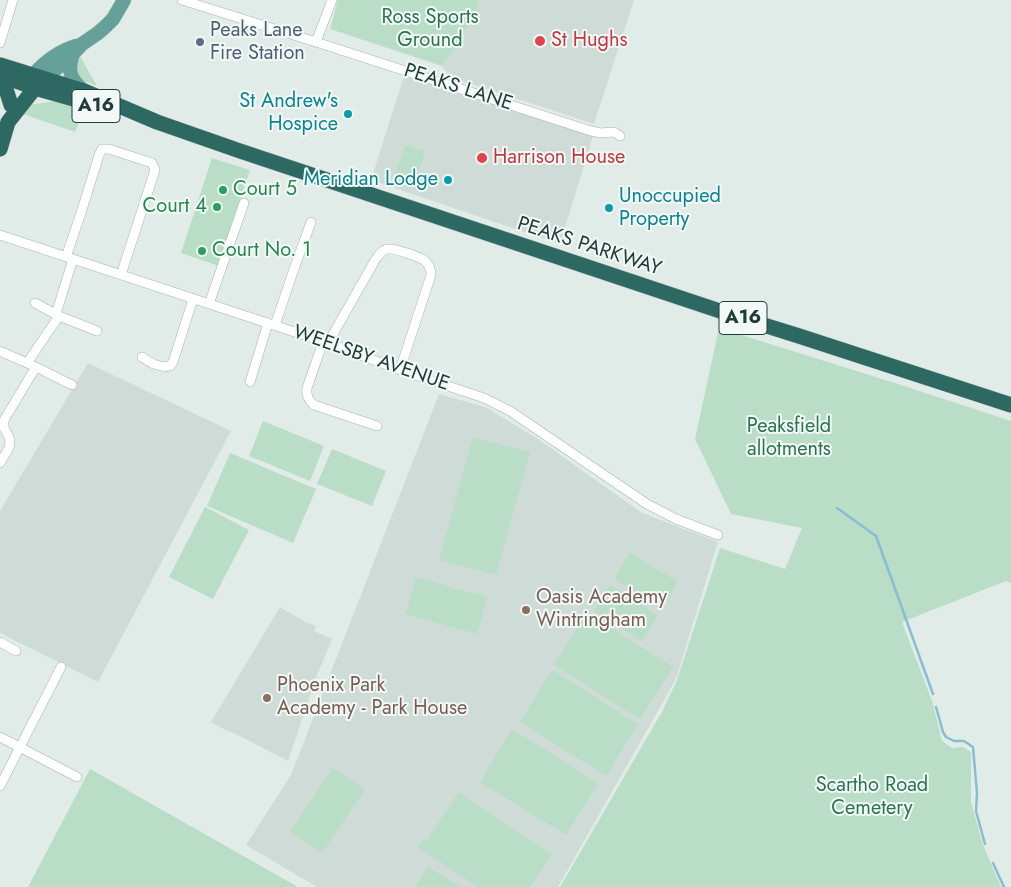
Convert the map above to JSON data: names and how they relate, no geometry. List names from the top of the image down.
{
  "streets": {
    "highway": ["A16", "PEAKS PARKWAY"],
    "street": ["PEAKS LANE", "WEELSBY AVENUE"]
  },
  "crossings": [
    ["A16", "PEAKS PARKWAY"]
  ],
  "parks": ["Ross Sports Ground", "Peaksfield allotments", "Scartho Road Cemetery"],
  "places": [
    "St Hughs",
    "Peaks Lane Fire Station",
    "St Andrew's Hospice",
    "Harrison House",
    "Meridian Lodge",
    "Court 5",
    "Court 4",
    "Unoccupied Property",
    "Court No. 1",
    "Oasis Academy Wintringham",
    "Phoenix Park Academy - Park House"
  ]
}
